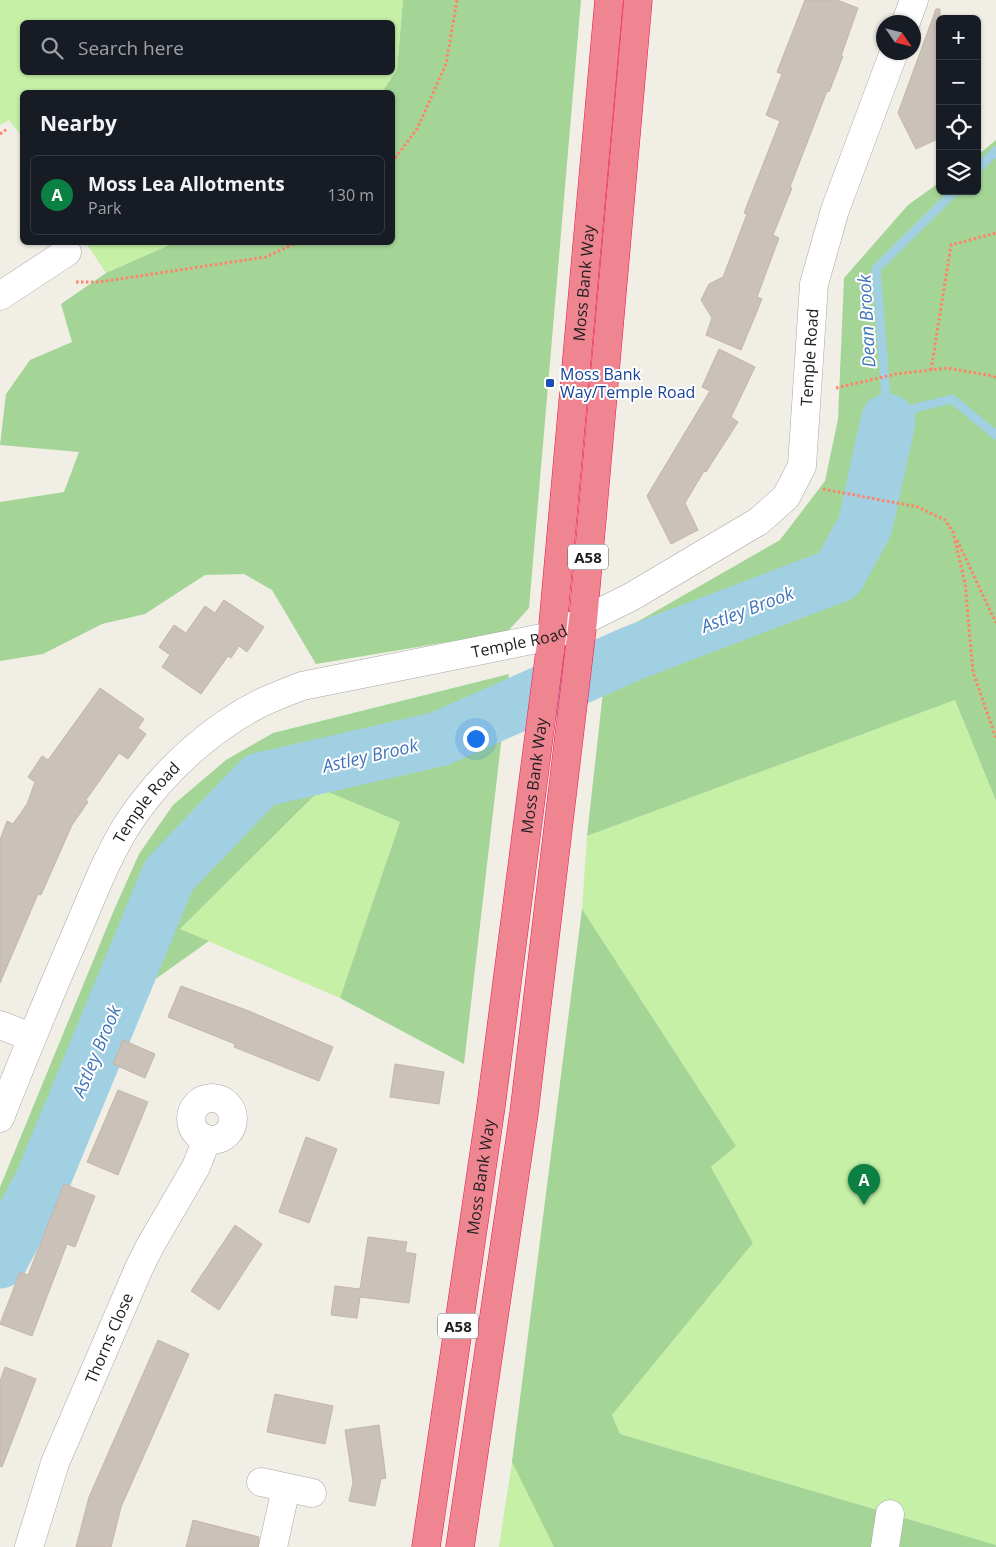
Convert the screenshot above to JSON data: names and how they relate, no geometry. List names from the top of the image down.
{
  "streets": {
    "highway": ["Moss Bank Way", "A58"],
    "street": ["Temple Road", "Thorns Close"]
  },
  "crossings": [
    ["Moss Bank Way", "Temple Road"]
  ],
  "water": ["Dean Brook", "Astley Brook"],
  "places": {
    "transit": ["Moss Bank Way/Temple Road"]
  },
  "north": "bottom right",
  "page": {
    "map_buttons": ["+", "−"],
    "search": "Search here",
    "heading": "Nearby",
    "list": [
      {
        "mark": "A",
        "name": "Moss Lea Allotments",
        "note": "Park",
        "value": "130 m"
      }
    ],
    "pins": "A"
  }
}
